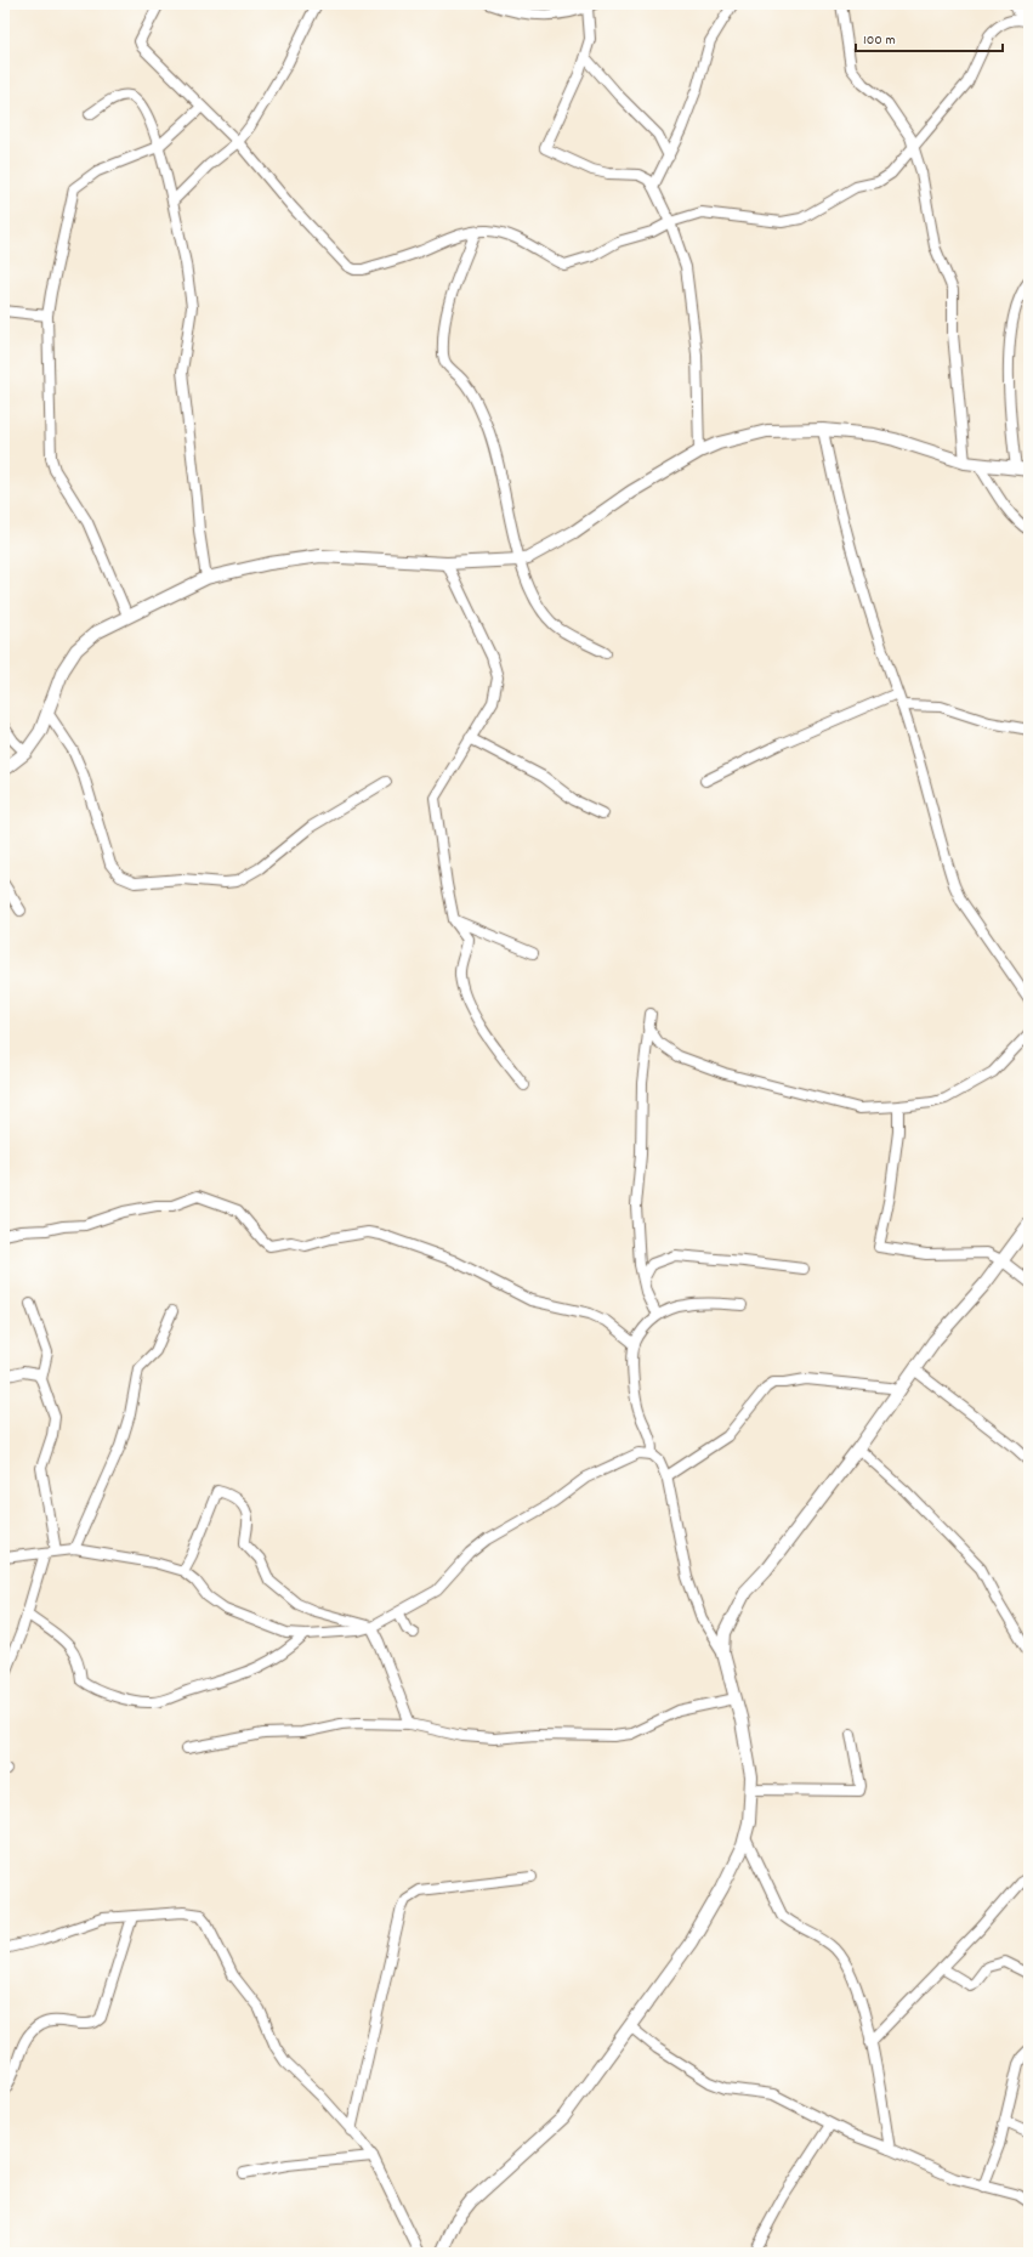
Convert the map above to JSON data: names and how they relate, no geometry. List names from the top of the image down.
{
  "scale_bar": "100 m"
}
